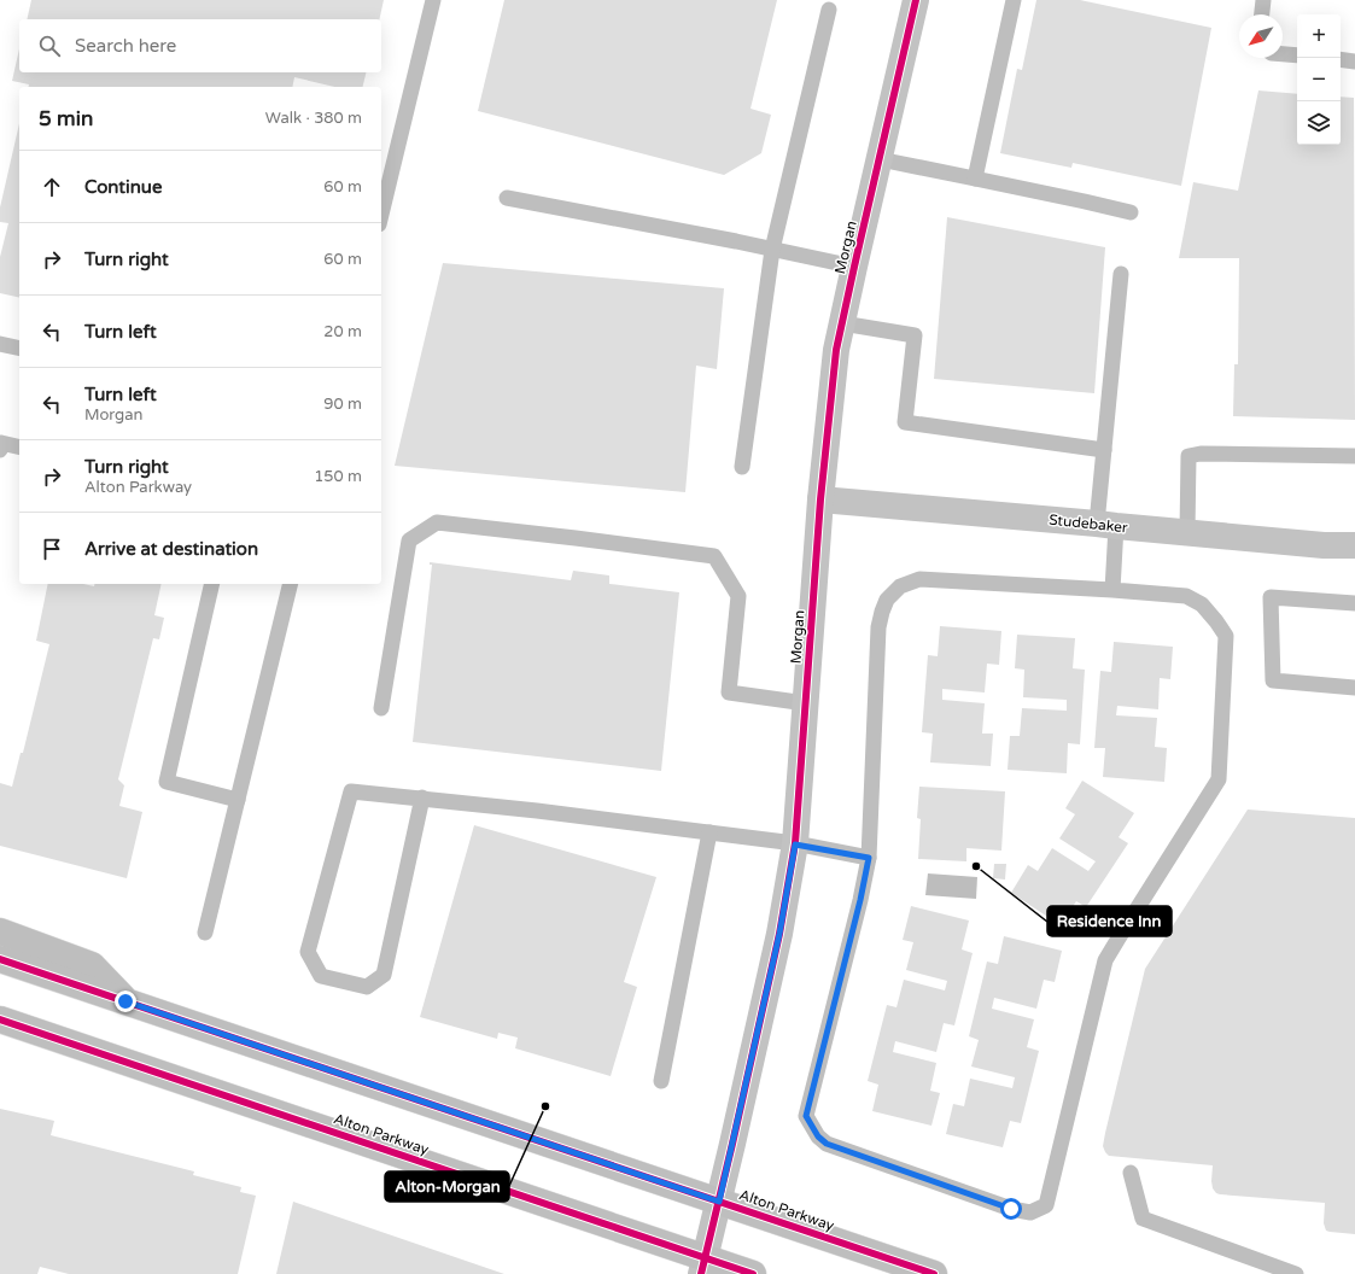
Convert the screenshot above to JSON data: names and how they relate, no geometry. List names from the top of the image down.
{
  "streets": {
    "main road": ["Alton Parkway"],
    "street": ["Morgan", "Studebaker"]
  },
  "crossings": [
    ["Morgan", "Studebaker"],
    ["Morgan", "Alton Parkway"]
  ],
  "places": ["Residence Inn", "Alton-Morgan"],
  "north": "bottom left",
  "page": {
    "map_buttons": ["+", "−"],
    "search": "Search here",
    "heading": ["5 min", "Walk · 380 m"],
    "list": [
      ["Continue", "60 m"],
      ["Turn right", "60 m"],
      ["Turn left", "20 m"],
      ["Turn left", "Morgan", "90 m"],
      ["Turn right", "Alton Parkway", "150 m"],
      "Arrive at destination"
    ]
  }
}
